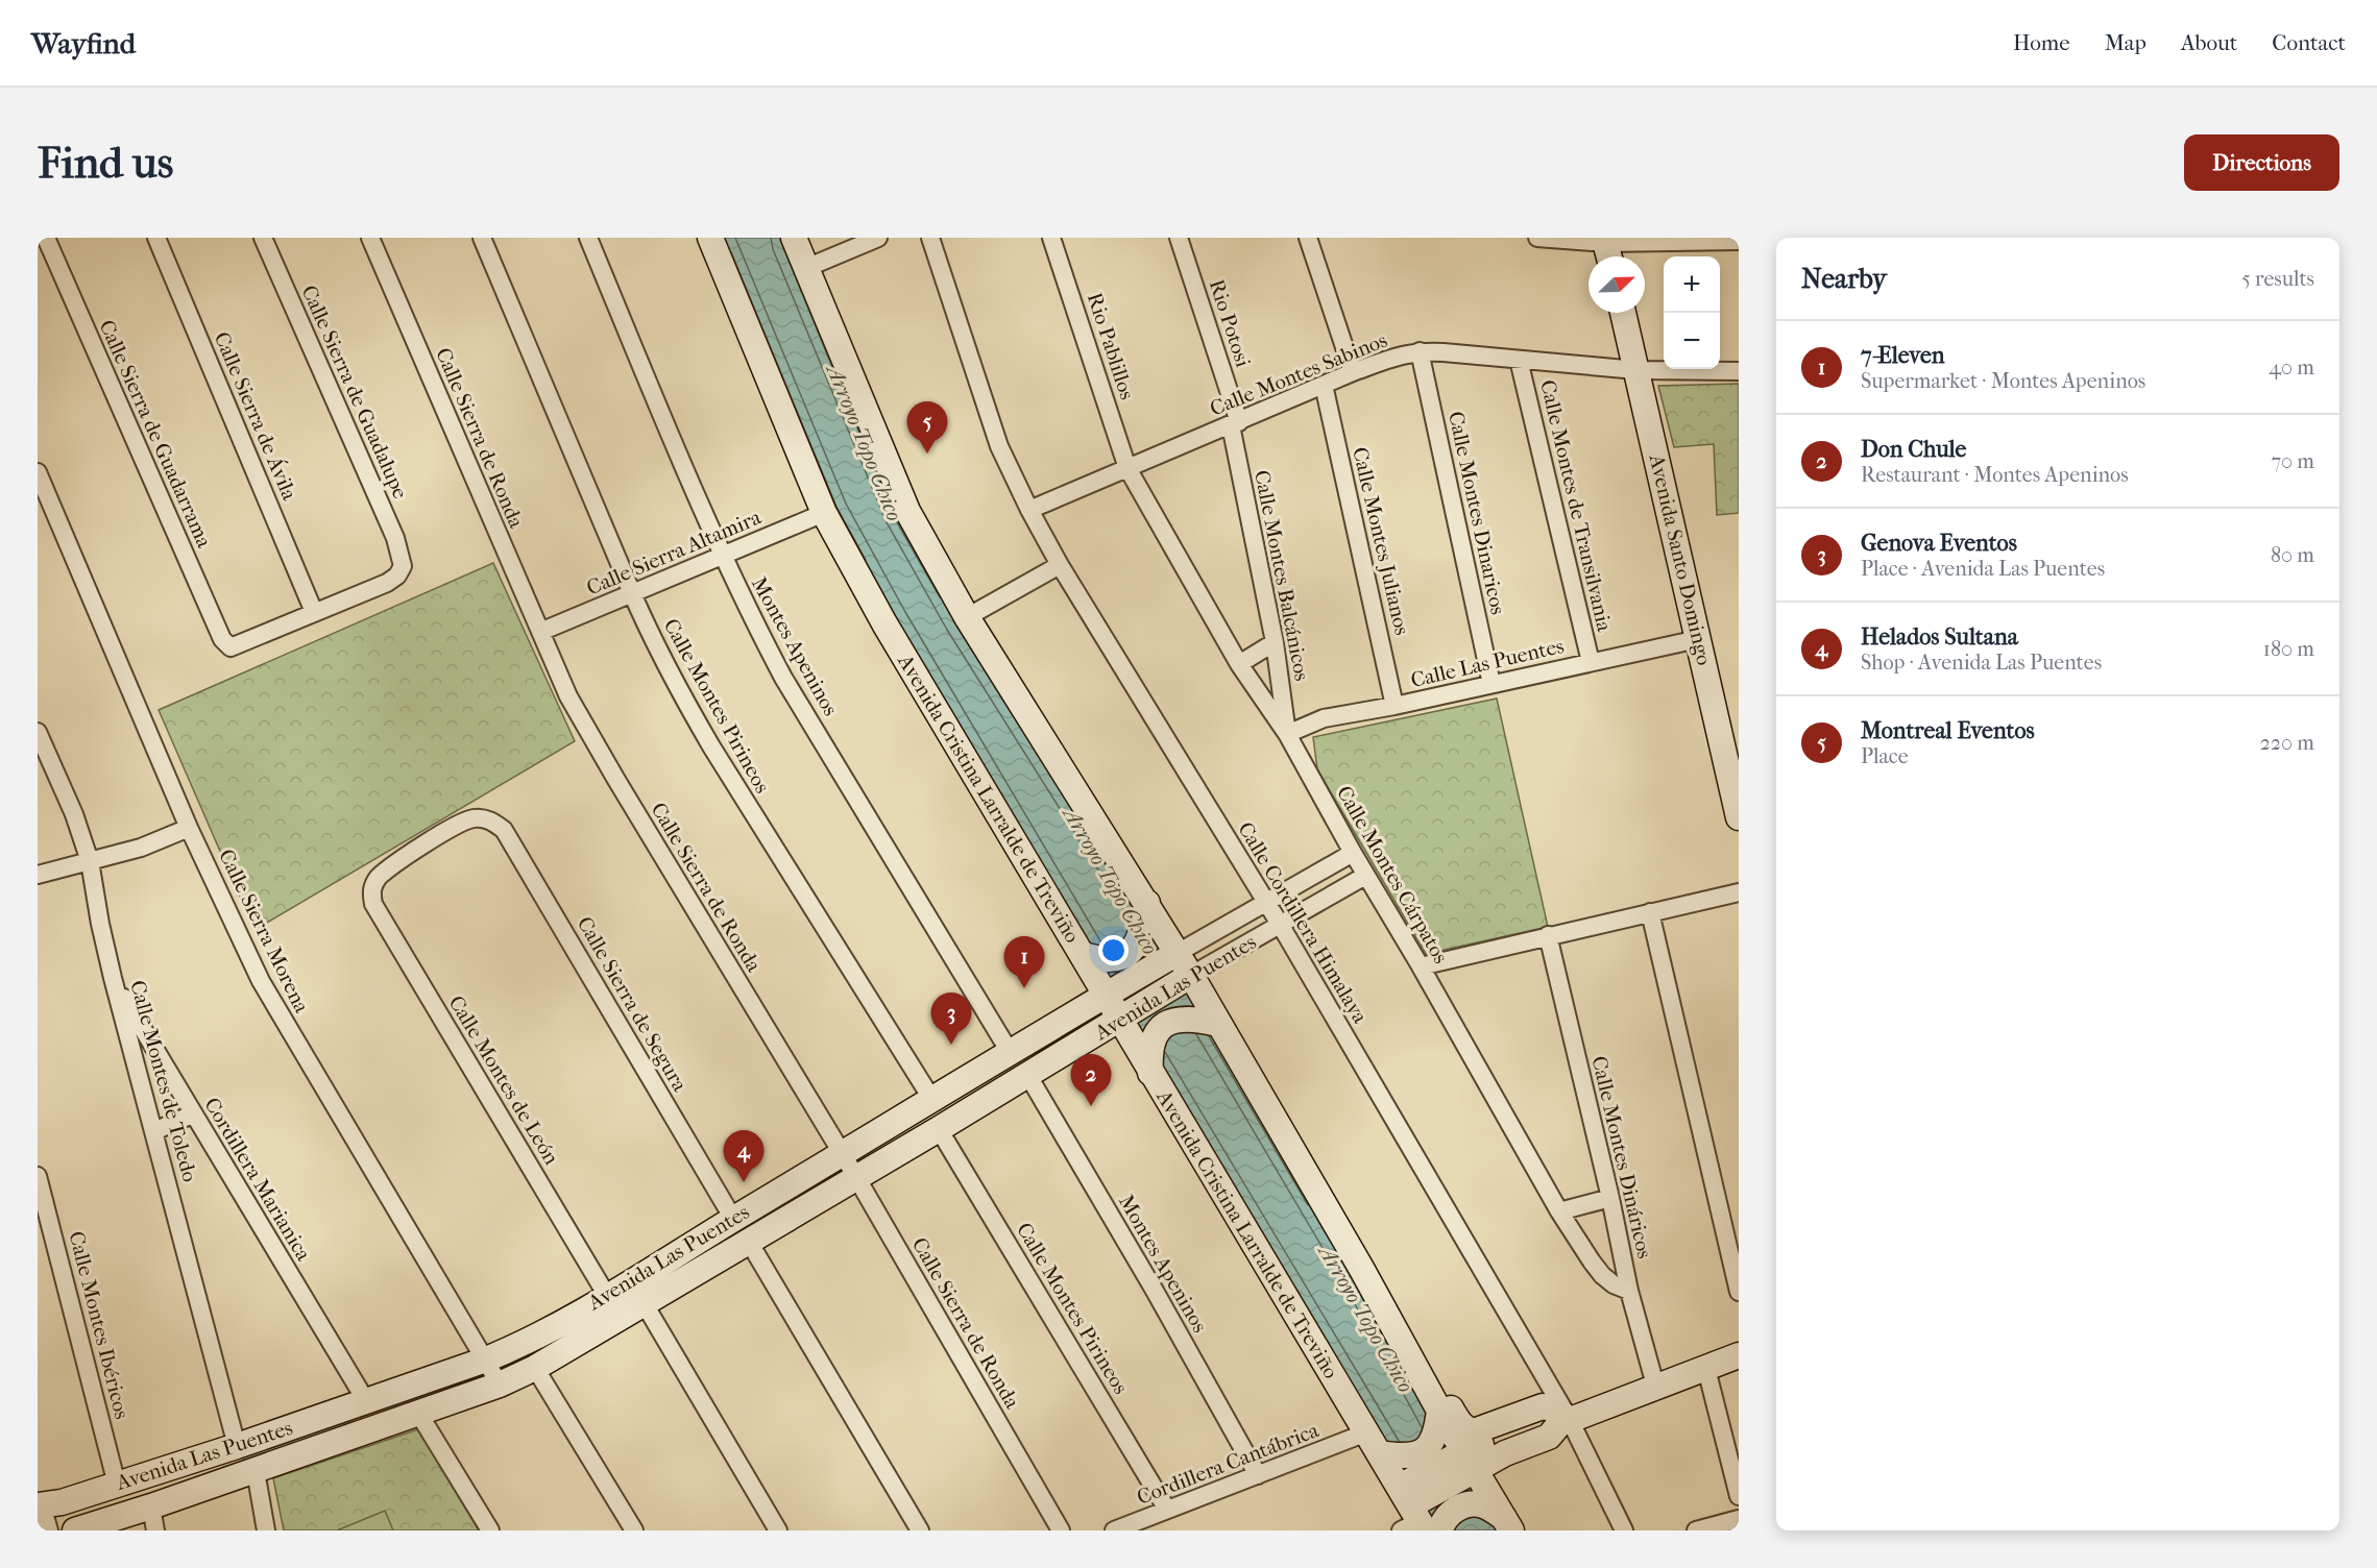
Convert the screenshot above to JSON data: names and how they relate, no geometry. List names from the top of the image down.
{
  "streets": {
    "main road": ["Avenida Santo Domingo", "Avenida Cristina Larralde de Treviño", "Avenida Las Puentes"],
    "street": [
      "Rio Potosi",
      "Rio Pablillos",
      "Calle Montes Sabinos",
      "Calle Sierra de Guadalupe",
      "Calle Sierra de Ávila",
      "Calle Sierra de Guadarrama",
      "Calle Sierra de Ronda",
      "Calle Montes de Transilvania",
      "Calle Montes Dinaricos",
      "Calle Montes Julianos",
      "Calle Sierra Altamira",
      "Calle Montes Balcánicos",
      "Montes Apeninos",
      "Calle Las Puentes",
      "Calle Montes Pirineos",
      "Calle Montes Cárpatos",
      "Calle Cordillera Himalaya",
      "Calle Sierra Morena",
      "Calle Sierra de Segura",
      "Calle Montes de León",
      "Calle Montes de Toledo",
      "Calle Montes Dináricos",
      "Cordillera Marianica",
      "Calle Montes Ibéricos",
      "Cordillera Cantábrica"
    ]
  },
  "crossings": [
    ["Rio Potosi", "Calle Montes Sabinos"],
    ["Rio Potosi", "Calle Montes Balcánicos"],
    ["Rio Pablillos", "Calle Montes Sabinos"],
    ["Rio Pablillos", "Calle Montes Cárpatos"],
    ["Calle Montes Sabinos", "Calle Montes de Transilvania"],
    ["Calle Montes Sabinos", "Calle Montes Dinaricos"],
    ["Calle Montes Sabinos", "Calle Montes Julianos"],
    ["Calle Montes Sabinos", "Avenida Santo Domingo"],
    ["Calle Montes Sabinos", "Calle Montes Balcánicos"],
    ["Calle Montes Sabinos", "Calle Montes Cárpatos"],
    ["Calle Montes Sabinos", "Calle Cordillera Himalaya"],
    ["Calle Sierra de Guadalupe", "Calle Sierra de Ávila"],
    ["Calle Sierra de Guadalupe", "Calle Sierra de Guadarrama"],
    ["Calle Sierra de Ávila", "Calle Sierra de Guadarrama"],
    ["Calle Sierra de Ronda", "Calle Sierra Altamira"],
    ["Calle Sierra de Ronda", "Avenida Las Puentes"],
    ["Calle Montes de Transilvania", "Calle Las Puentes"],
    ["Calle Montes Dinaricos", "Calle Las Puentes"],
    ["Calle Montes Julianos", "Calle Las Puentes"],
    ["Calle Sierra Altamira", "Montes Apeninos"],
    ["Calle Sierra Altamira", "Calle Montes Pirineos"],
    ["Calle Sierra Altamira", "Avenida Cristina Larralde de Treviño"],
    ["Avenida Santo Domingo", "Calle Las Puentes"],
    ["Calle Montes Balcánicos", "Calle Las Puentes"],
    ["Calle Montes Balcánicos", "Calle Montes Cárpatos"],
    ["Montes Apeninos", "Avenida Las Puentes"],
    ["Montes Apeninos", "Cordillera Cantábrica"],
    ["Calle Las Puentes", "Calle Montes Cárpatos"],
    ["Calle Montes Pirineos", "Avenida Las Puentes"],
    ["Calle Montes Pirineos", "Cordillera Cantábrica"],
    ["Avenida Cristina Larralde de Treviño", "Avenida Las Puentes"],
    ["Calle Montes Cárpatos", "Avenida Las Puentes"],
    ["Calle Montes Cárpatos", "Calle Montes Dináricos"],
    ["Calle Cordillera Himalaya", "Avenida Las Puentes"],
    ["Calle Sierra Morena", "Avenida Las Puentes"],
    ["Avenida Las Puentes", "Calle Sierra de Segura"],
    ["Avenida Las Puentes", "Calle Montes de León"],
    ["Avenida Las Puentes", "Calle Montes de Toledo"],
    ["Avenida Las Puentes", "Cordillera Marianica"],
    ["Avenida Las Puentes", "Calle Montes Ibéricos"],
    ["Calle Sierra de Segura", "Calle Montes de León"],
    ["Calle Montes de Toledo", "Cordillera Marianica"]
  ],
  "water": ["Arroyo Topo Chico"],
  "north": "top right",
  "page": {
    "header": "Wayfind",
    "nav": [
      "Home",
      "Map",
      "About",
      "Contact"
    ],
    "buttons": "Directions",
    "title": "Find us",
    "heading": ["Nearby", "5 results"],
    "map_buttons": ["+", "−"],
    "list": [
      {
        "mark": "1",
        "name": "7-Eleven",
        "note": "Supermarket · Montes Apeninos",
        "value": "40 m"
      },
      {
        "mark": "2",
        "name": "Don Chule",
        "note": "Restaurant · Montes Apeninos",
        "value": "70 m"
      },
      {
        "mark": "3",
        "name": "Genova Eventos",
        "note": "Place · Avenida Las Puentes",
        "value": "80 m"
      },
      {
        "mark": "4",
        "name": "Helados Sultana",
        "note": "Shop · Avenida Las Puentes",
        "value": "180 m"
      },
      {
        "mark": "5",
        "name": "Montreal Eventos",
        "note": "Place",
        "value": "220 m"
      }
    ],
    "pins": [
      "5",
      "1",
      "3",
      "2",
      "4"
    ]
  }
}
